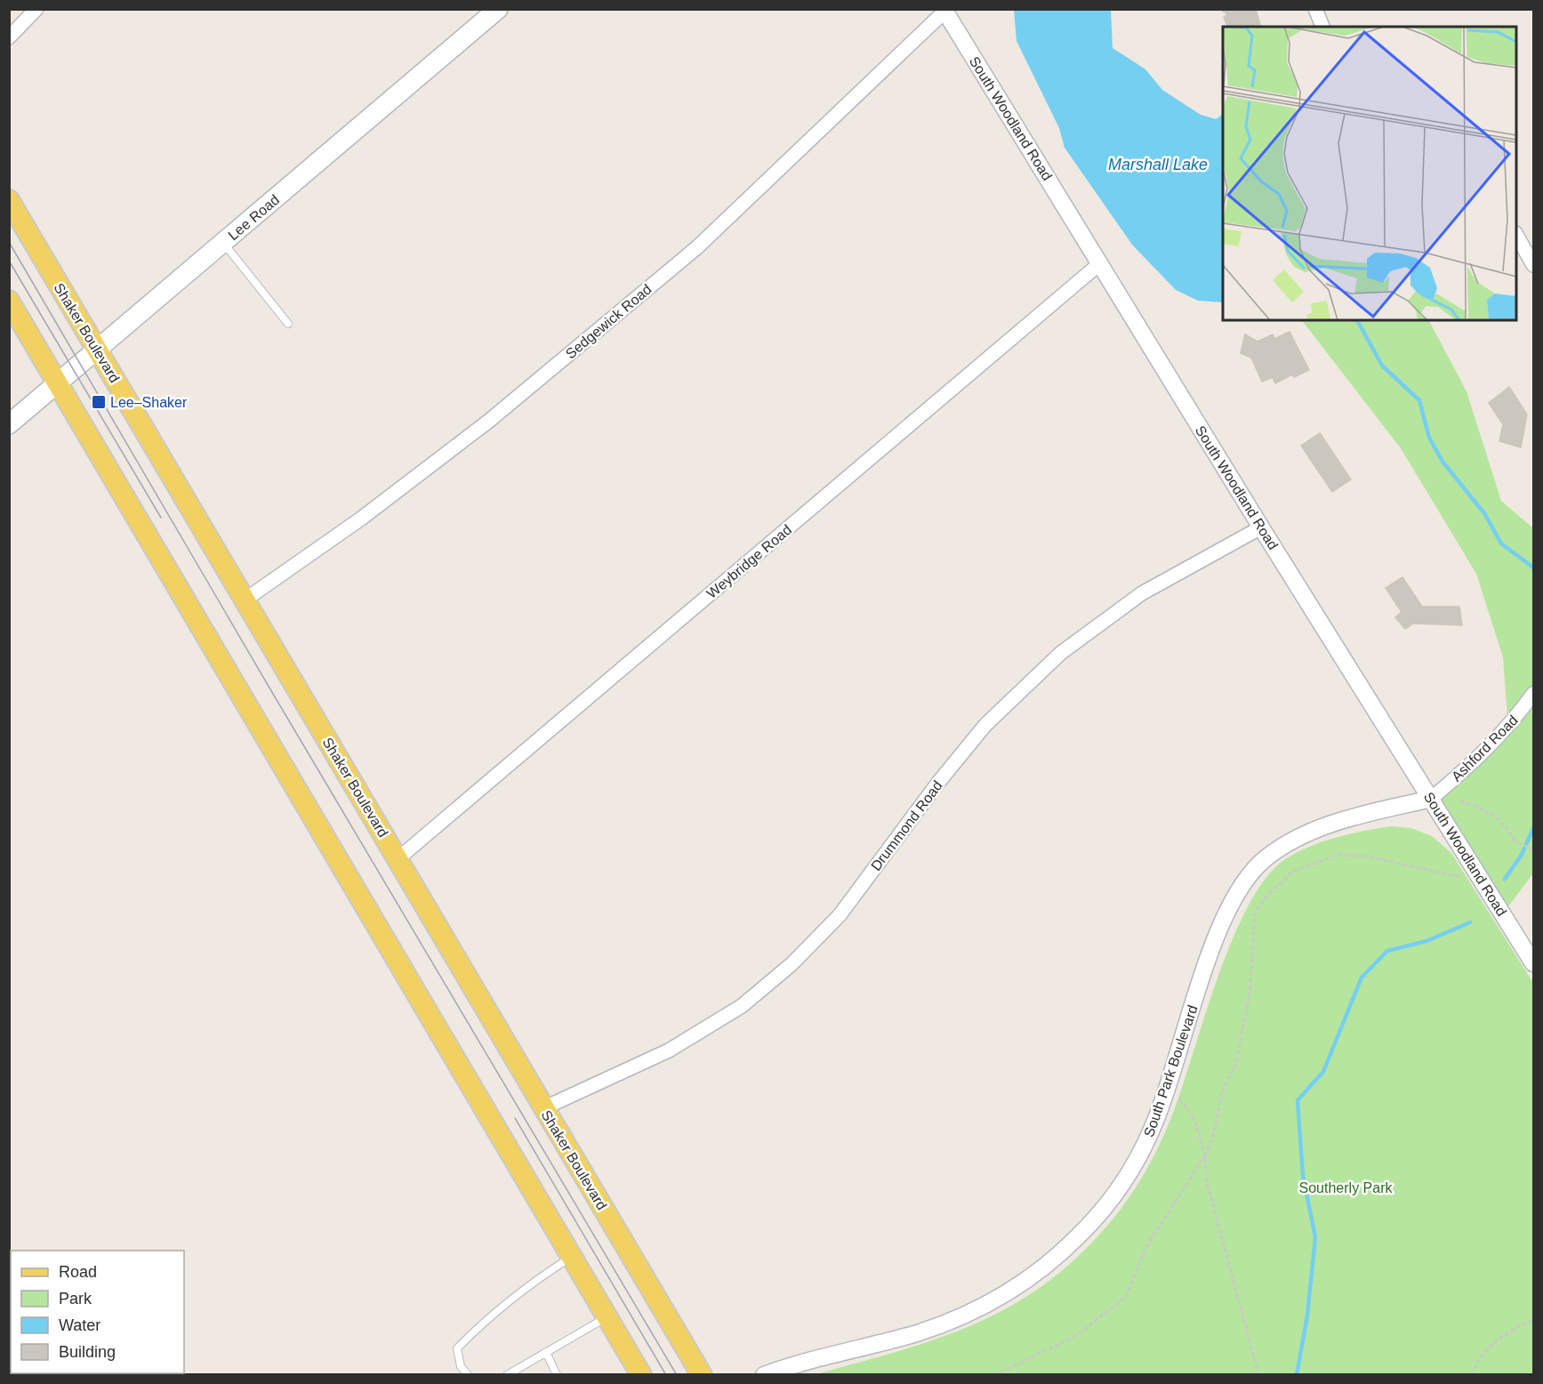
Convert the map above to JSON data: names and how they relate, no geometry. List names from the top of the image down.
{
  "streets": {
    "main road": ["Lee Road", "Shaker Boulevard"],
    "street": [
      "South Woodland Road",
      "Sedgewick Road",
      "Weybridge Road",
      "Ashford Road",
      "Drummond Road",
      "South Park Boulevard"
    ]
  },
  "crossings": [
    ["South Woodland Road", "Sedgewick Road"],
    ["South Woodland Road", "Weybridge Road"],
    ["South Woodland Road", "Ashford Road"],
    ["South Woodland Road", "Drummond Road"],
    ["South Woodland Road", "South Park Boulevard"],
    ["Lee Road", "Shaker Boulevard"],
    ["Sedgewick Road", "Shaker Boulevard"],
    ["Shaker Boulevard", "Weybridge Road"],
    ["Shaker Boulevard", "Drummond Road"],
    ["Ashford Road", "South Park Boulevard"]
  ],
  "water": ["Marshall Lake"],
  "parks": ["Southerly Park"],
  "places": {
    "transit": ["Lee–Shaker"]
  },
  "legend": [
    "Road",
    "Park",
    "Water",
    "Building"
  ]
}
